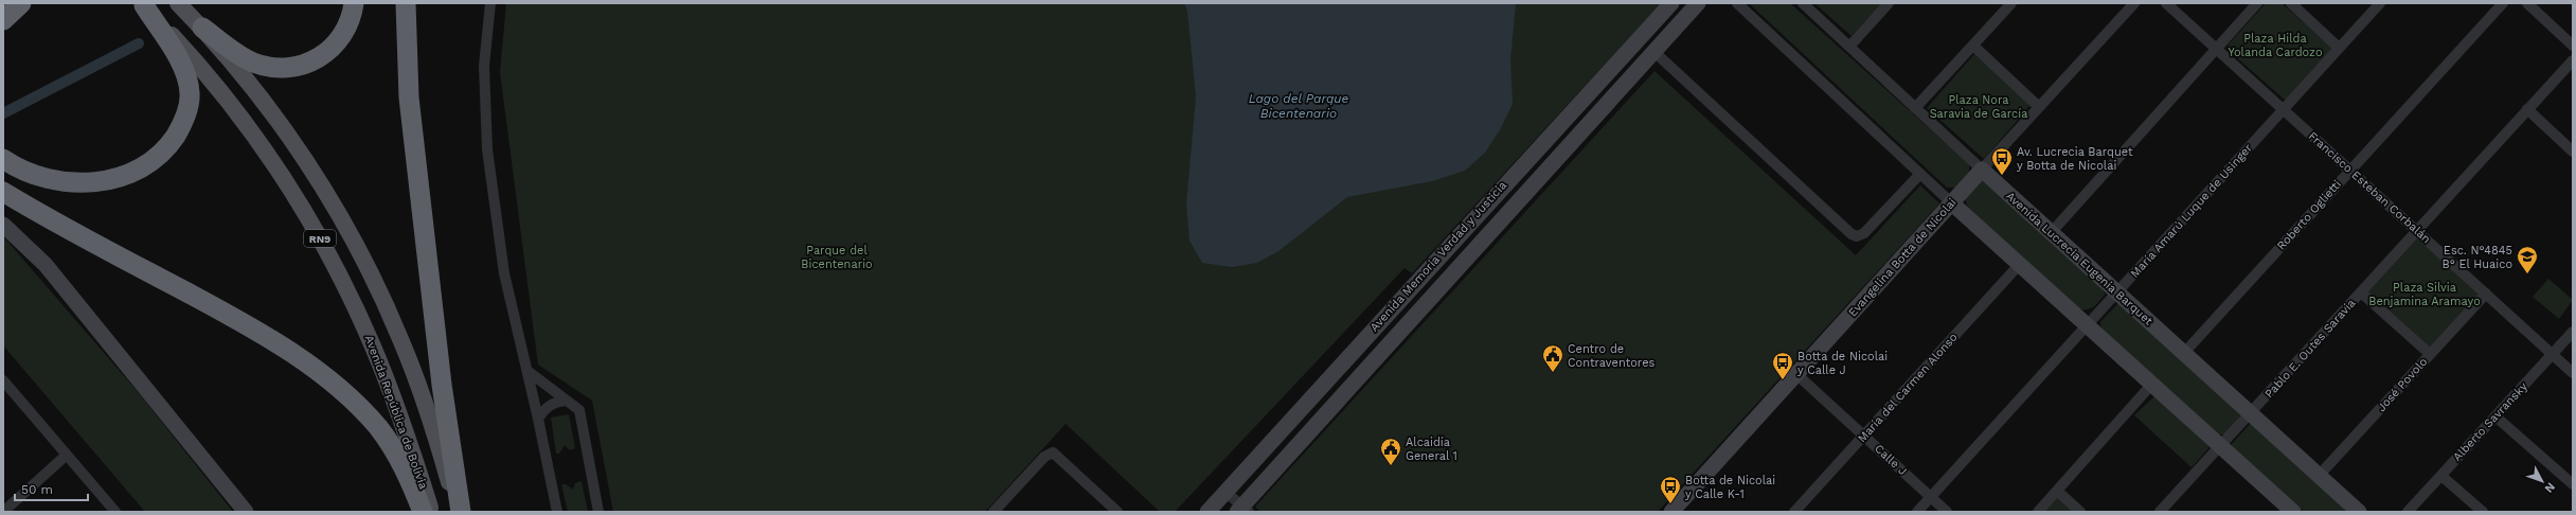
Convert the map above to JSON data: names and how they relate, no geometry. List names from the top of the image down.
{
  "streets": {
    "main road": ["RN9", "Avenida República de Bolivia"],
    "street": [
      "Francisco Esteban Corbalán",
      "María Amarú Luque de Usinger",
      "Roberto Oglietti",
      "Avenida Memoria Verdad y Justicia",
      "Evangelina Botta de Nicolai",
      "Avenida Lucrecia Eugenia Barquet",
      "Pablo E. Outes Saravia",
      "José Povolo",
      "María del Carmen Alonso",
      "Alberto Savransky",
      "Calle J"
    ]
  },
  "crossings": [
    ["Francisco Esteban Corbalán", "María Amarú Luque de Usinger"],
    ["Francisco Esteban Corbalán", "Roberto Oglietti"],
    ["Francisco Esteban Corbalán", "Pablo E. Outes Saravia"],
    ["Francisco Esteban Corbalán", "José Povolo"],
    ["Francisco Esteban Corbalán", "Alberto Savransky"],
    ["María Amarú Luque de Usinger", "Avenida Lucrecia Eugenia Barquet"],
    ["María Amarú Luque de Usinger", "Calle J"],
    ["Roberto Oglietti", "Avenida Lucrecia Eugenia Barquet"],
    ["Evangelina Botta de Nicolai", "Avenida Lucrecia Eugenia Barquet"],
    ["Evangelina Botta de Nicolai", "Calle J"],
    ["Avenida Lucrecia Eugenia Barquet", "Pablo E. Outes Saravia"],
    ["Avenida Lucrecia Eugenia Barquet", "José Povolo"],
    ["María del Carmen Alonso", "Calle J"]
  ],
  "water": ["Lago del Parque Bicentenario"],
  "parks": [
    "Plaza Hilda Yolanda Cardozo",
    "Plaza Nora Saravia de García",
    "Parque del Bicentenario",
    "Plaza Silvia Benjamina Aramayo"
  ],
  "places": {
    "bus stop": ["Av. Lucrecia Barquet y Botta de Nicolai", "Botta de Nicolai y Calle J", "Botta de Nicolai y Calle K-1"],
    "school or university": ["Esc. N°4845 B° El Huaico"],
    "public building": ["Centro de Contraventores", "Alcaidía General 1"]
  },
  "scale_bar": "50 m",
  "north": "bottom right"
}
